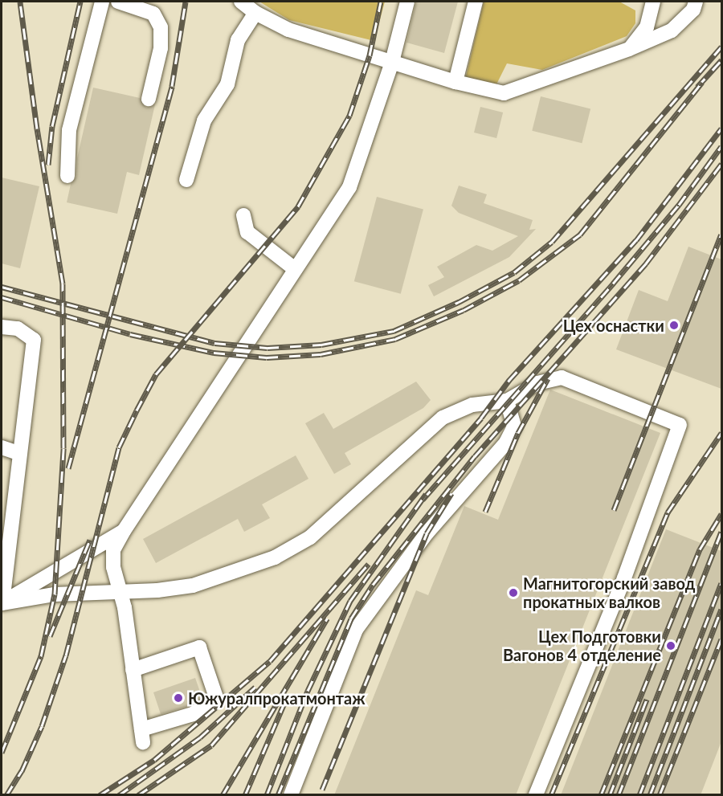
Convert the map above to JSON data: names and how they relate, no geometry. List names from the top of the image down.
{
  "places": [
    "Цех оснастки",
    "Магнитогорский завод прокатных валков",
    "Цех Подготовки Вагонов 4 отделение",
    "Южуралпрокатмонтаж"
  ]
}
